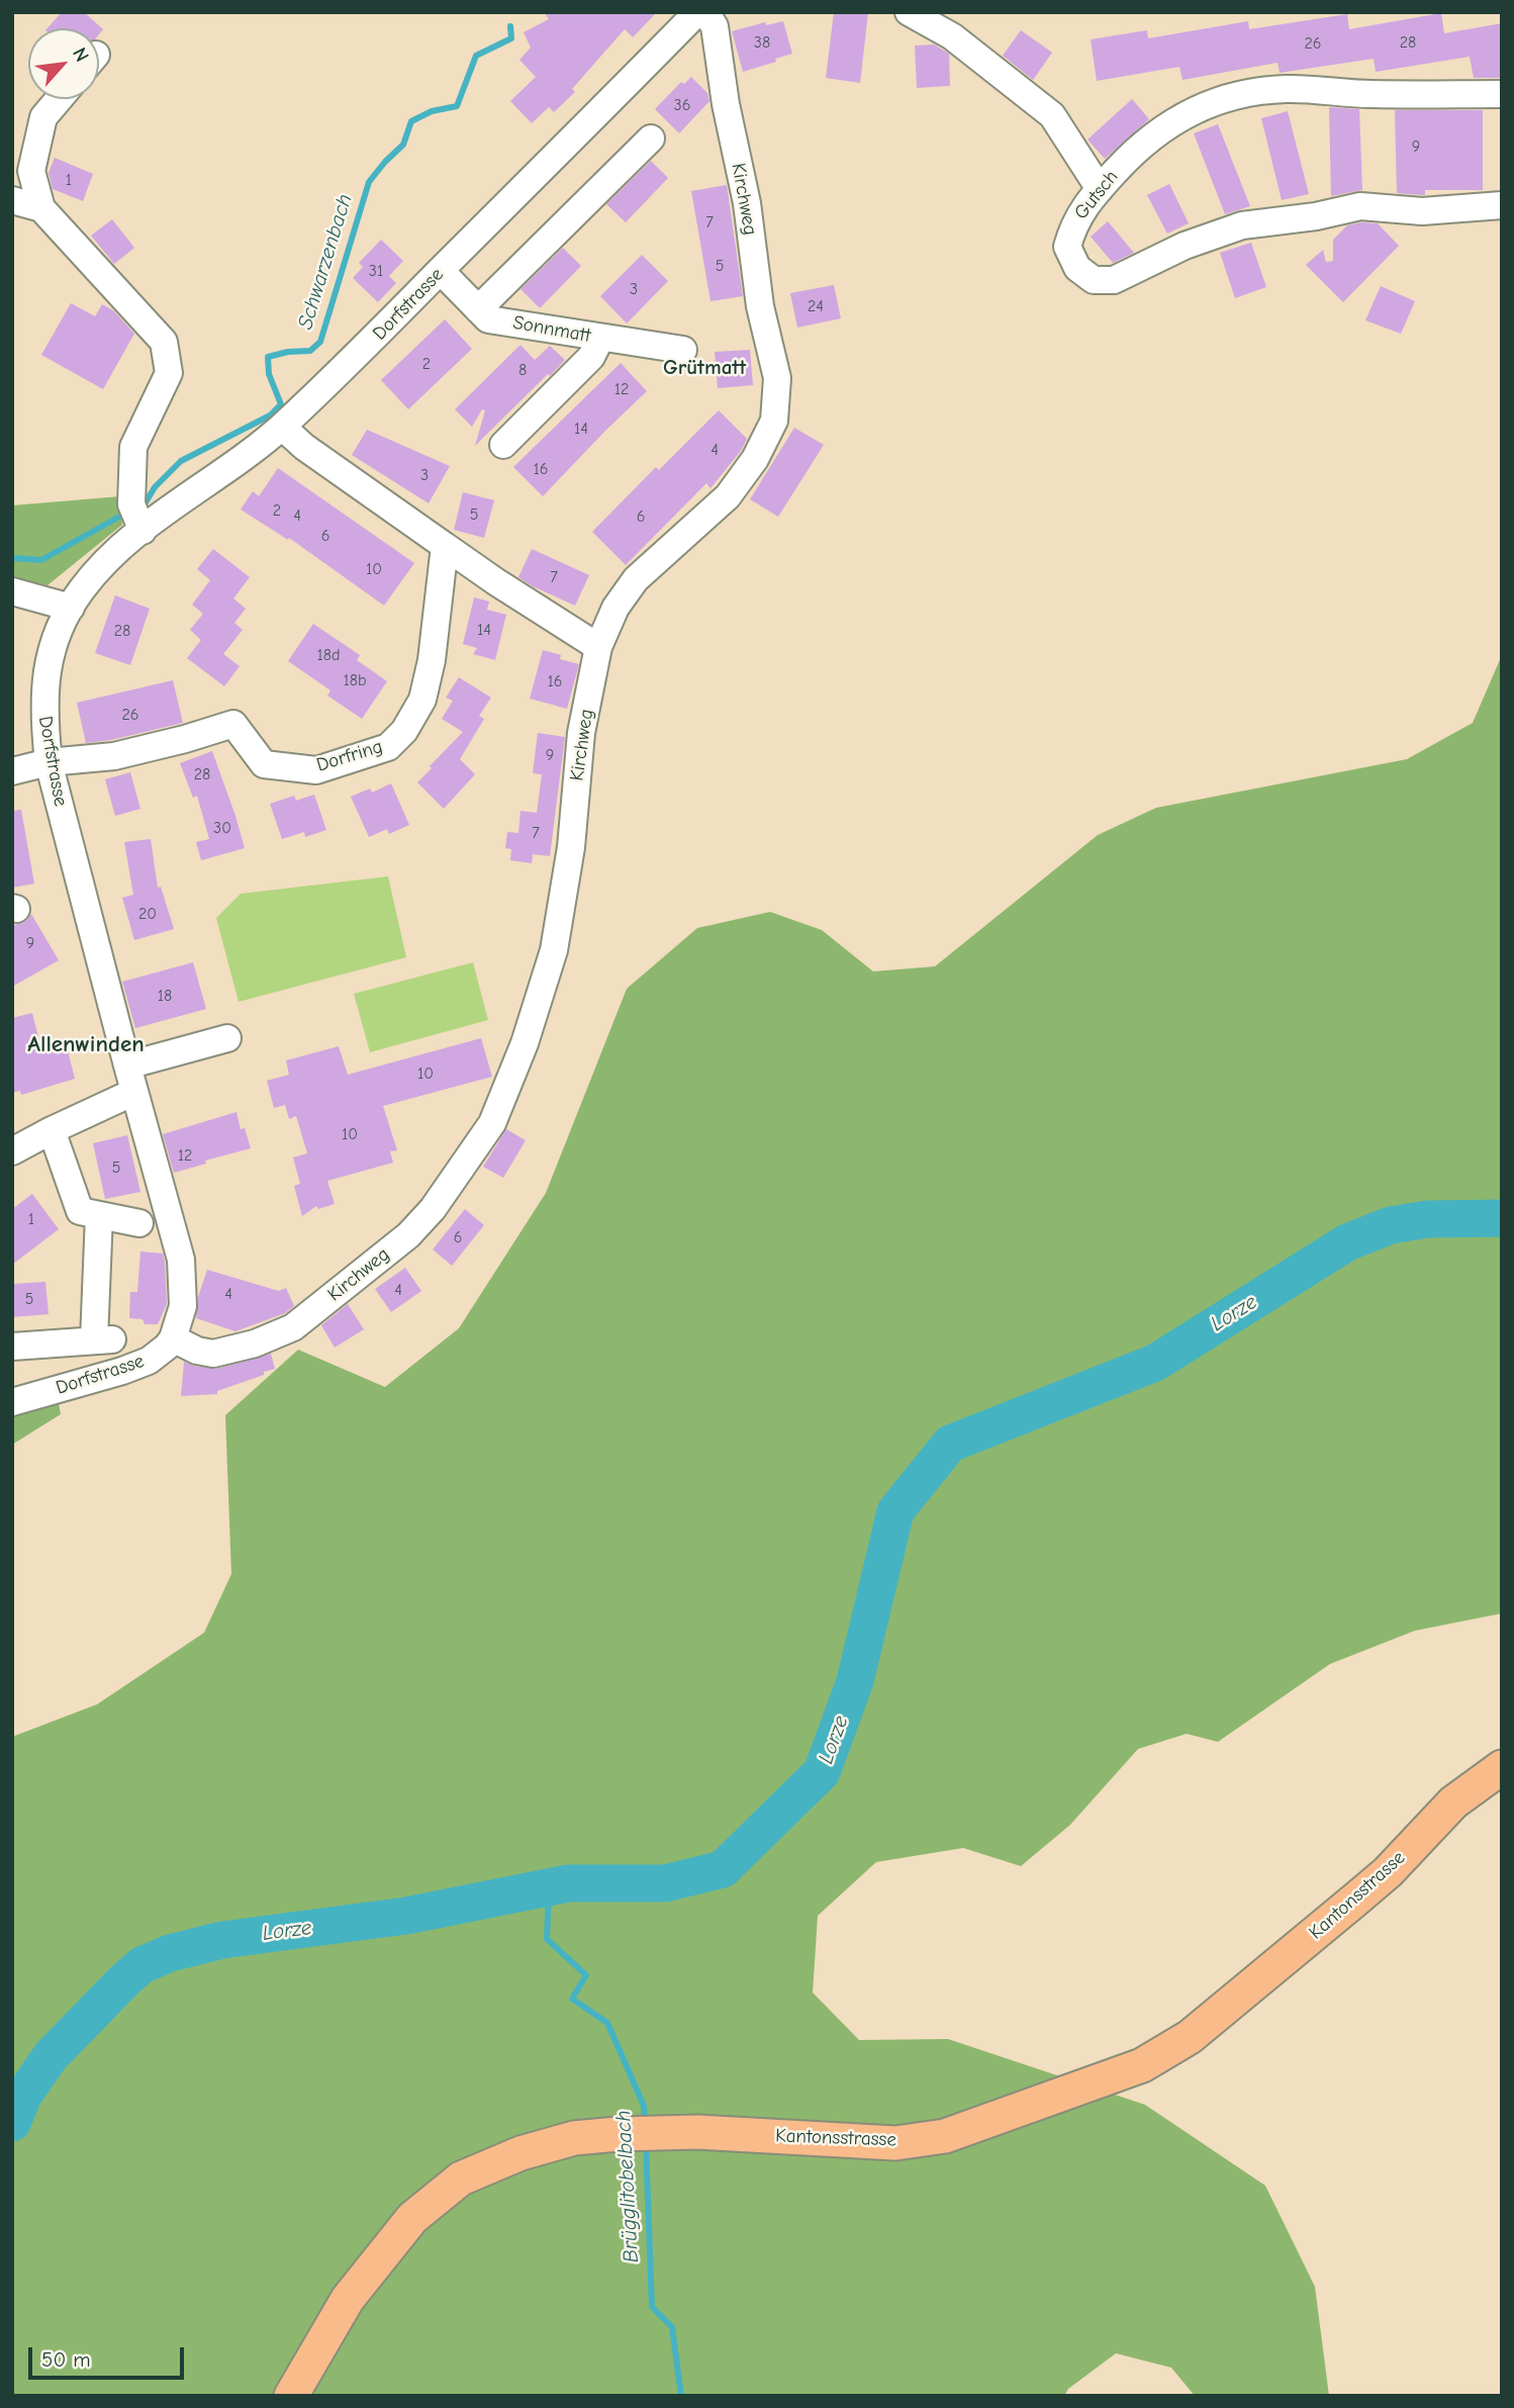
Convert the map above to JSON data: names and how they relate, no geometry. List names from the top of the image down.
{
  "streets": {
    "main road": ["Kantonsstrasse"],
    "street": [
      "Gutsch",
      "Kirchweg",
      "Dorfstrasse",
      "Sonnmatt",
      "Dorfring"
    ]
  },
  "crossings": [
    ["Kirchweg", "Dorfstrasse"],
    ["Dorfstrasse", "Sonnmatt"],
    ["Dorfstrasse", "Dorfring"]
  ],
  "districts": ["Grütmatt", "Allenwinden"],
  "water": ["Schwarzenbach", "Lorze", "Brügglitobelbach"],
  "house_numbers": [
    "38",
    "28",
    "26",
    "36",
    "9",
    "1",
    "7",
    "5",
    "31",
    "3",
    "24",
    "2",
    "8",
    "12",
    "14",
    "4",
    "16",
    "3",
    "2",
    "5",
    "4",
    "6",
    "6",
    "10",
    "7",
    "14",
    "28",
    "18d",
    "18b",
    "16",
    "26",
    "9",
    "28",
    "30",
    "7",
    "20",
    "9",
    "18",
    "10",
    "10",
    "12",
    "5",
    "1",
    "6",
    "4",
    "4",
    "5"
  ],
  "scale_bar": "50 m",
  "north": "top right"
}
